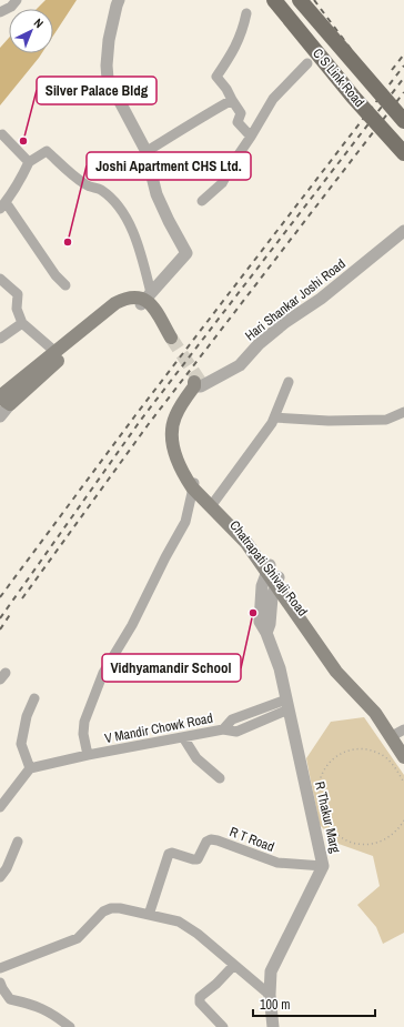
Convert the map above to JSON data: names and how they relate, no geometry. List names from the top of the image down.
{
  "streets": {
    "main road": ["C S Link Road"],
    "street": [
      "Hari Shankar Joshi Road",
      "V Mandir Chowk Road",
      "R Thakur Marg",
      "R T Road"
    ]
  },
  "crossings": [
    ["V Mandir Chowk Road", "R Thakur Marg"],
    ["R Thakur Marg", "R T Road"]
  ],
  "places": ["Silver Palace Bldg", "Joshi Apartment CHS Ltd.", "Vidhyamandir School"],
  "scale_bar": "100 m",
  "north": "top right"
}
